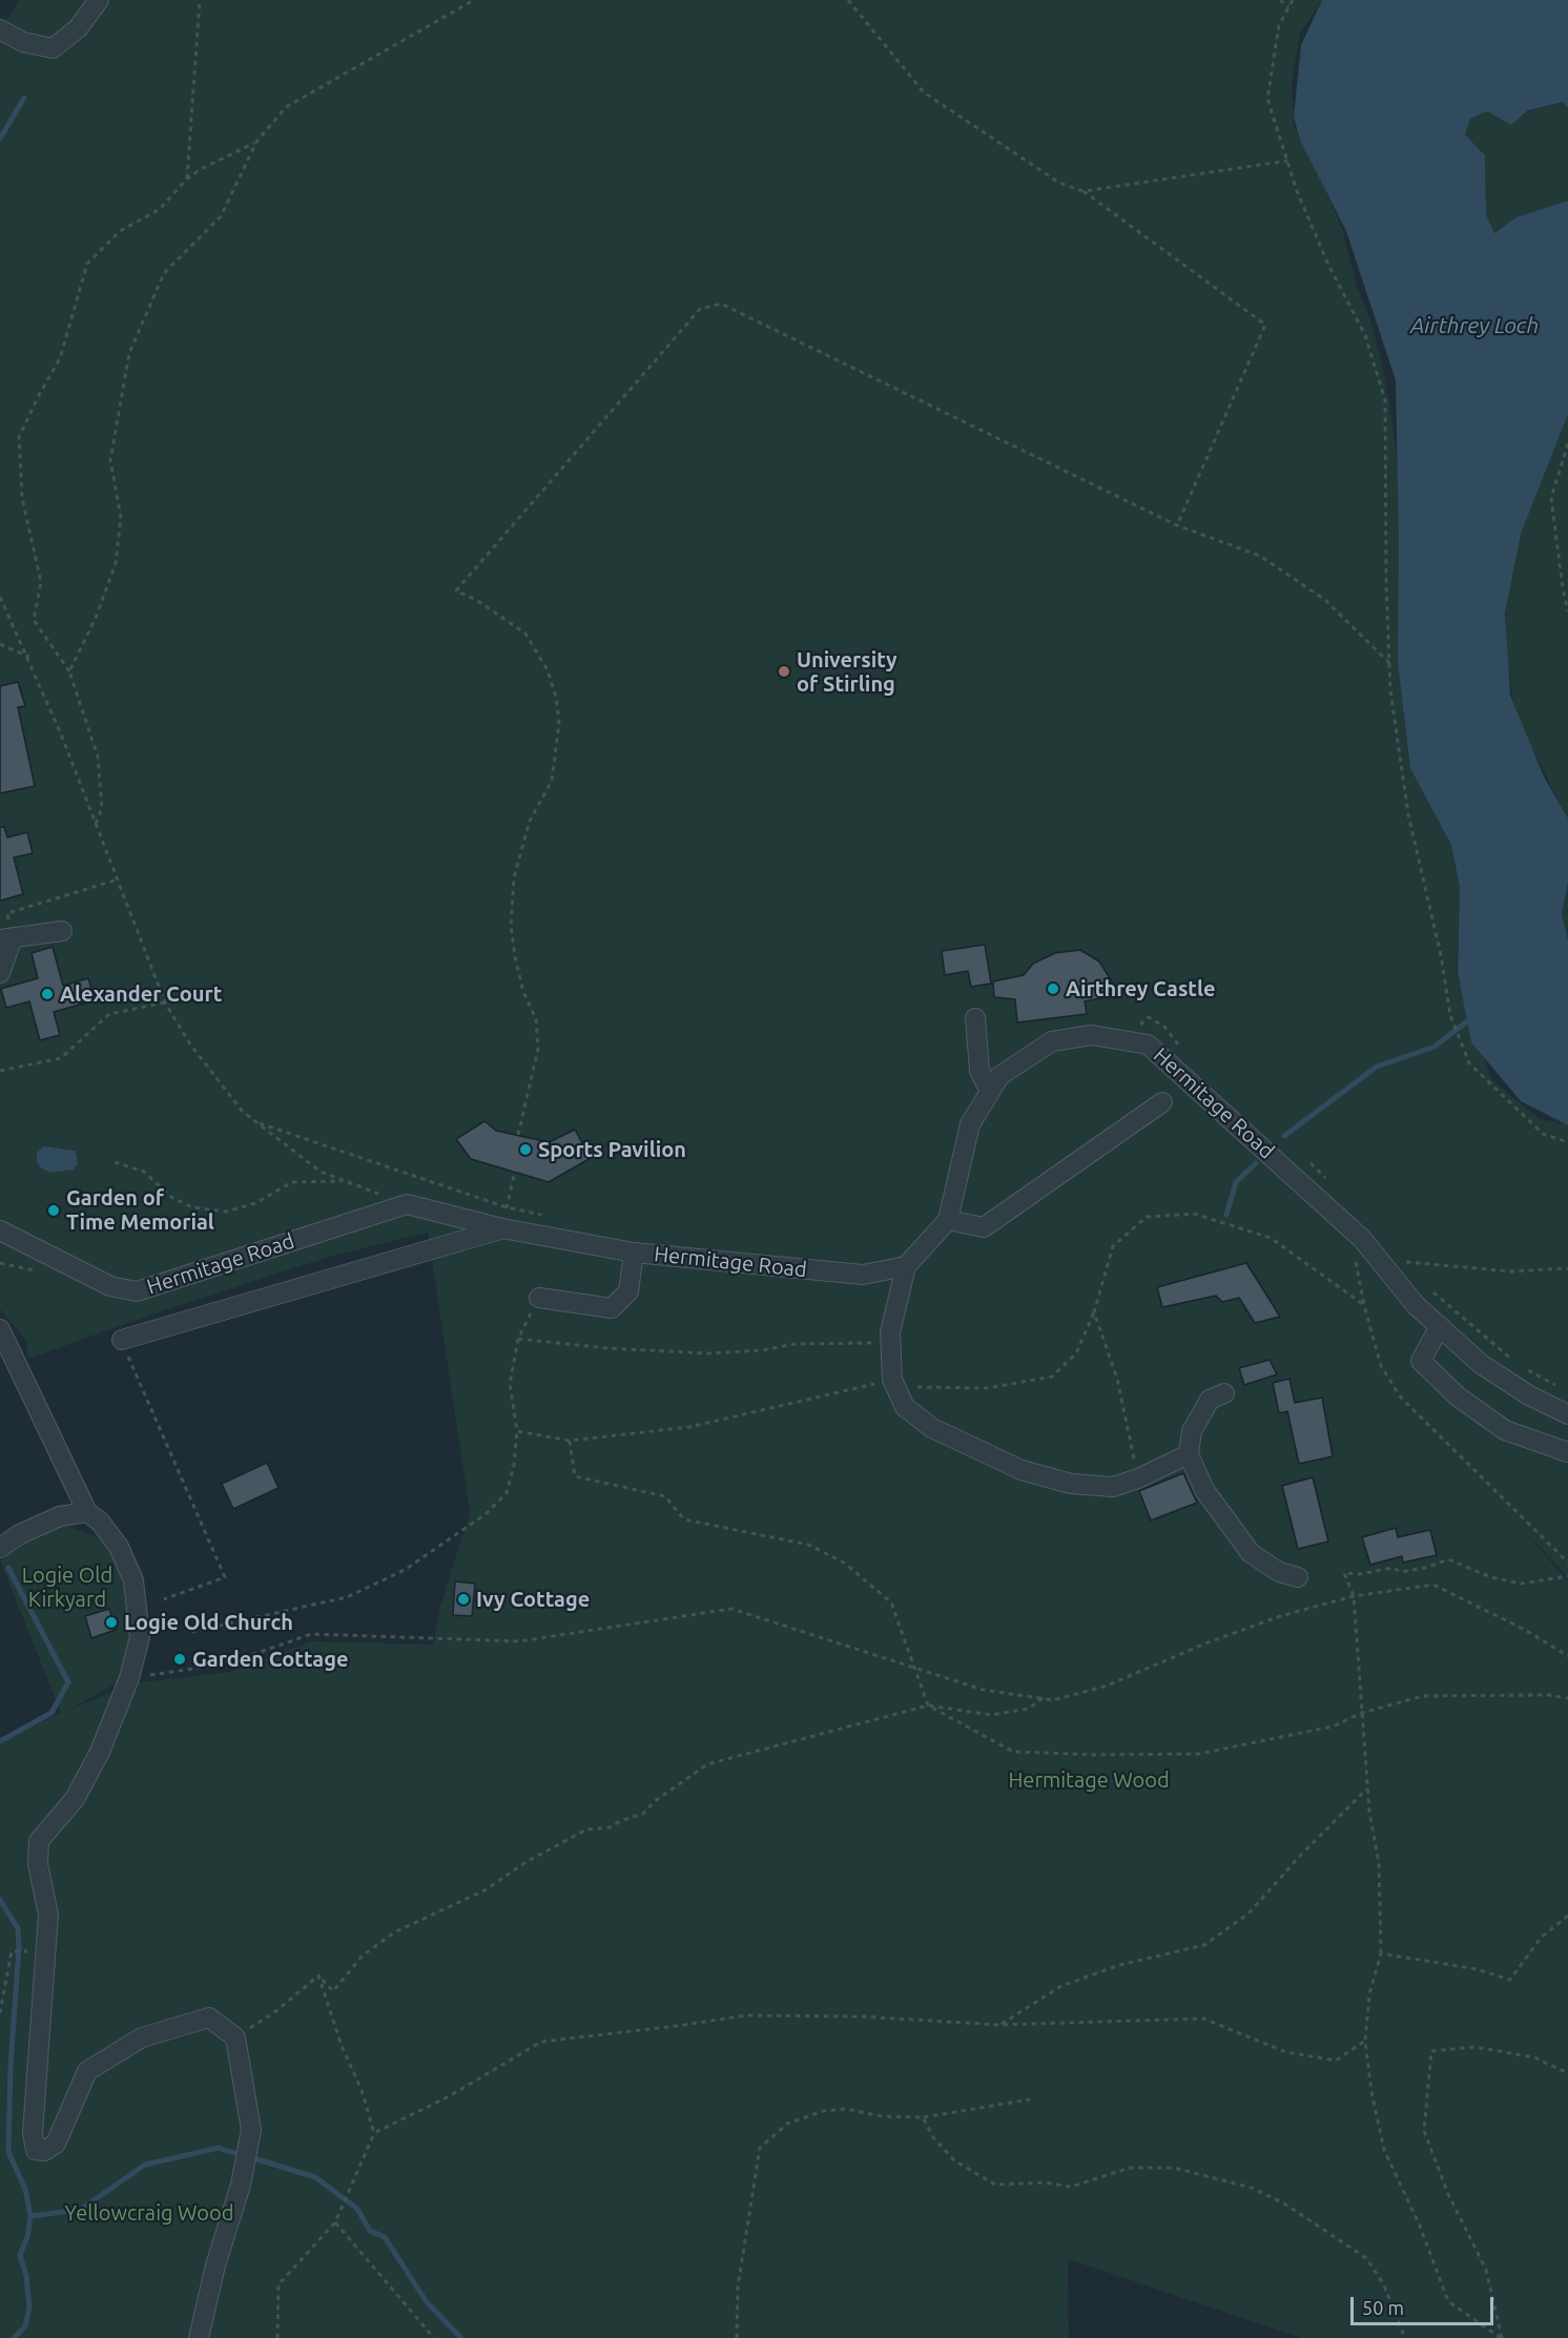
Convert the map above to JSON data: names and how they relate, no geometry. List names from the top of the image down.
{
  "streets": {
    "street": ["Hermitage Road"]
  },
  "water": ["Airthrey Loch"],
  "parks": ["Logie Old Kirkyard", "Hermitage Wood", "Yellowcraig Wood"],
  "places": [
    "University of Stirling",
    "Airthrey Castle",
    "Alexander Court",
    "Sports Pavilion",
    "Garden of Time Memorial",
    "Ivy Cottage",
    "Logie Old Church",
    "Garden Cottage"
  ],
  "scale_bar": "50 m"
}
